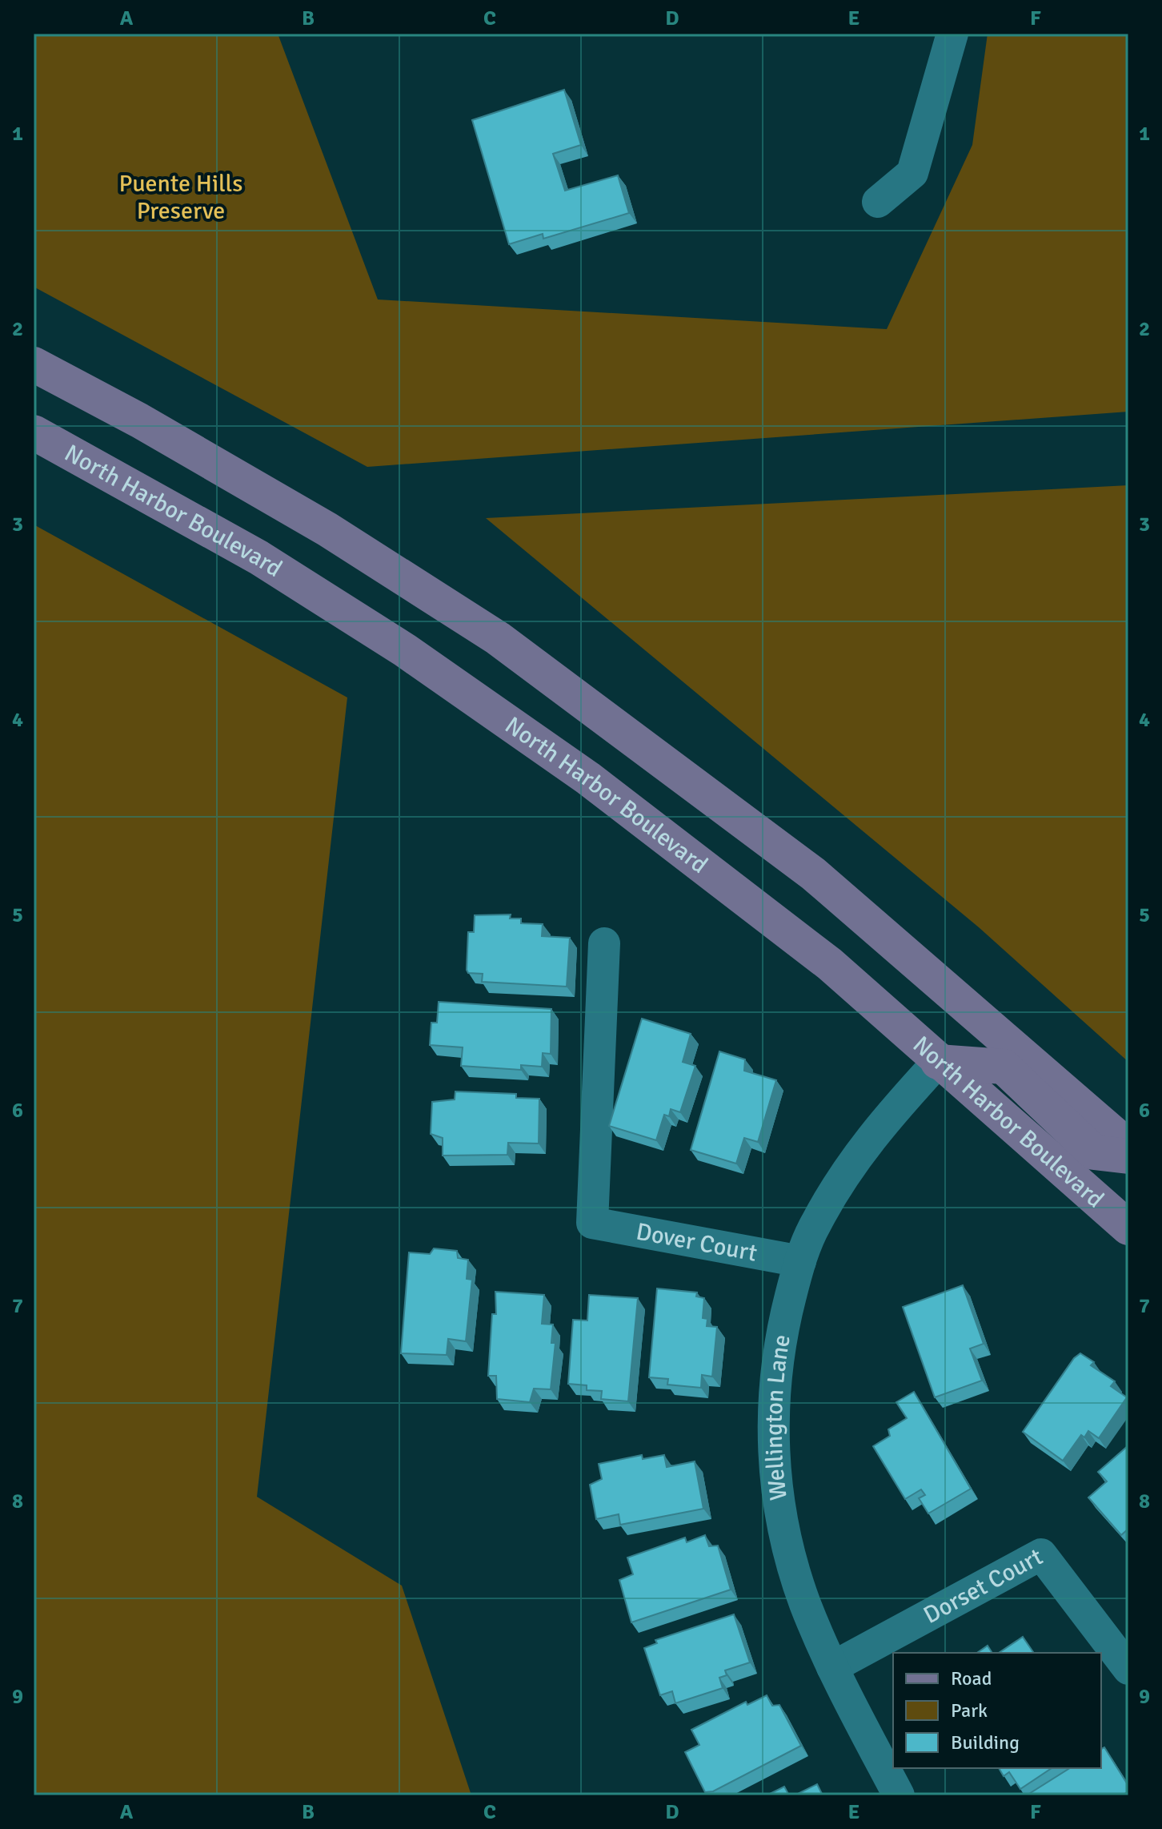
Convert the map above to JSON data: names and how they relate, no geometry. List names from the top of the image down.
{
  "streets": {
    "main road": ["North Harbor Boulevard"],
    "street": ["Dover Court", "Wellington Lane", "Dorset Court"]
  },
  "crossings": [
    ["North Harbor Boulevard", "Wellington Lane"],
    ["Dover Court", "Wellington Lane"],
    ["Wellington Lane", "Dorset Court"]
  ],
  "parks": ["Puente Hills Preserve"],
  "legend": ["Road", "Park", "Building"],
  "grid": {
    "columns": [
      "A",
      "B",
      "C",
      "D",
      "E",
      "F"
    ],
    "rows": [
      "1",
      "2",
      "3",
      "4",
      "5",
      "6",
      "7",
      "8",
      "9"
    ]
  }
}
